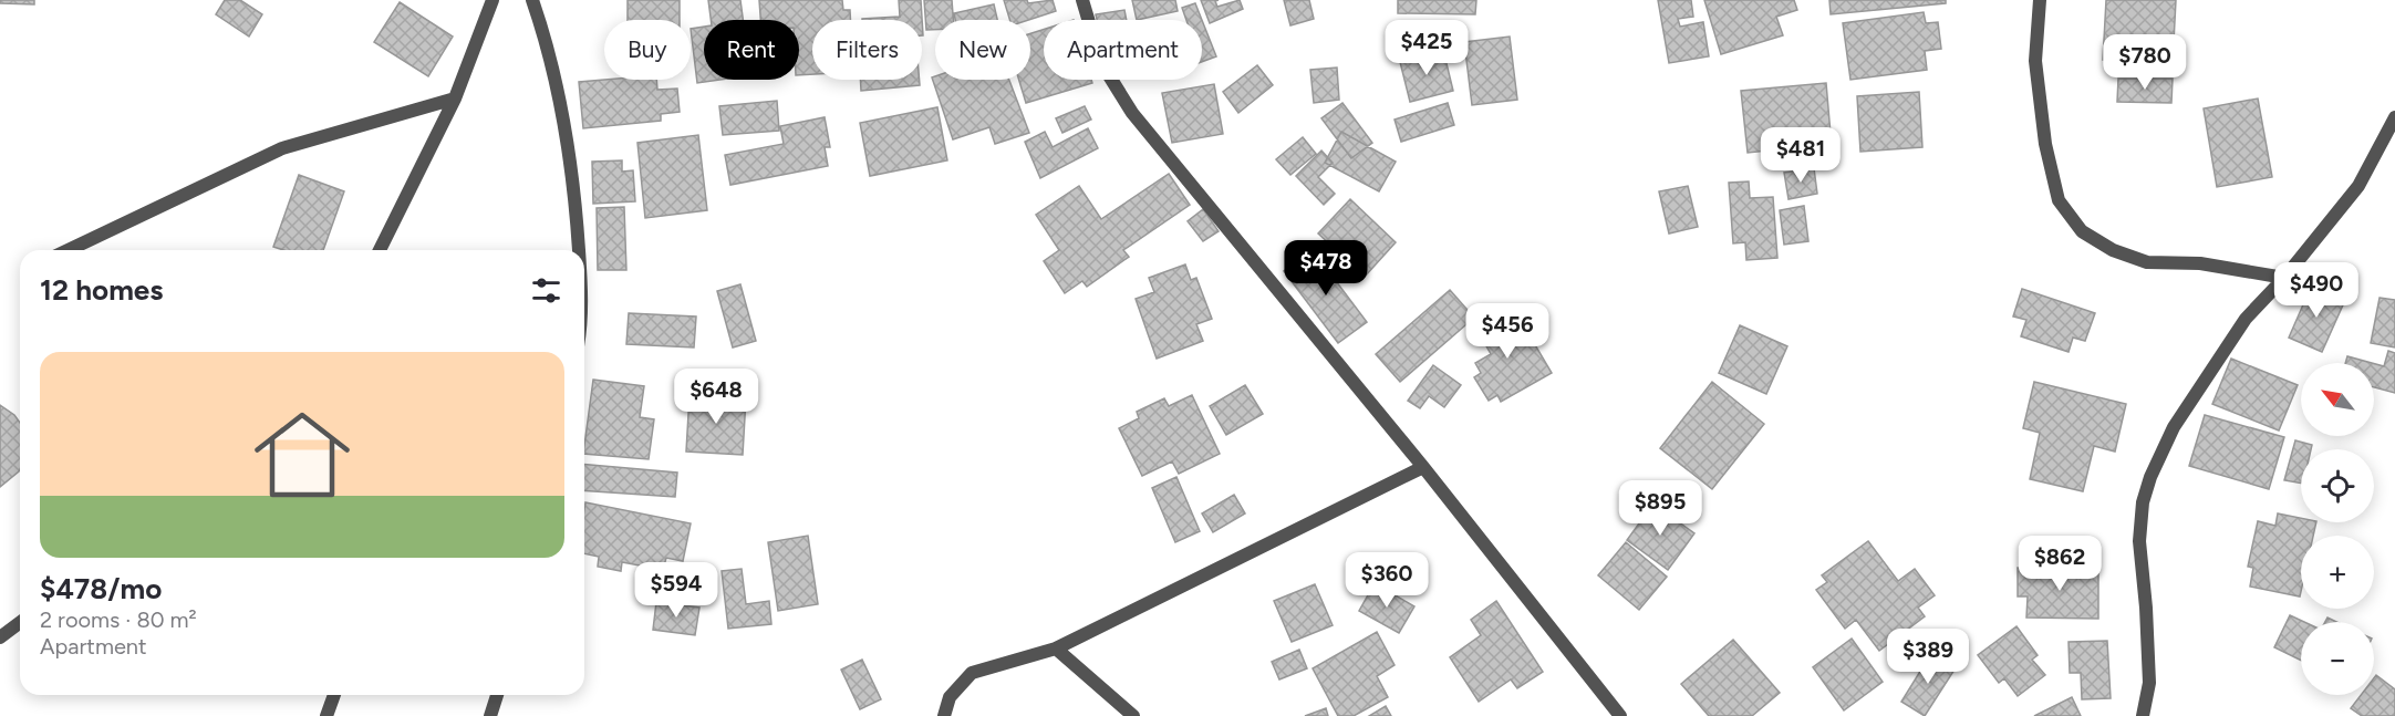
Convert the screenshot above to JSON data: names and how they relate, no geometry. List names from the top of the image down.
{
  "north": "top left",
  "page": {
    "price": [
      "$425",
      "$780",
      "$481",
      "$478",
      "$490",
      "$456",
      "$648",
      "$895",
      "$862",
      "$360",
      "$594",
      "$389"
    ],
    "chip": [
      "Buy",
      "Rent",
      "Filters",
      "New",
      "Apartment"
    ],
    "heading": "12 homes",
    "list": [
      {
        "name": "$478/mo",
        "note": "2 rooms · 80 m² · Apartment"
      }
    ],
    "map_buttons": ["+", "−"]
  }
}
